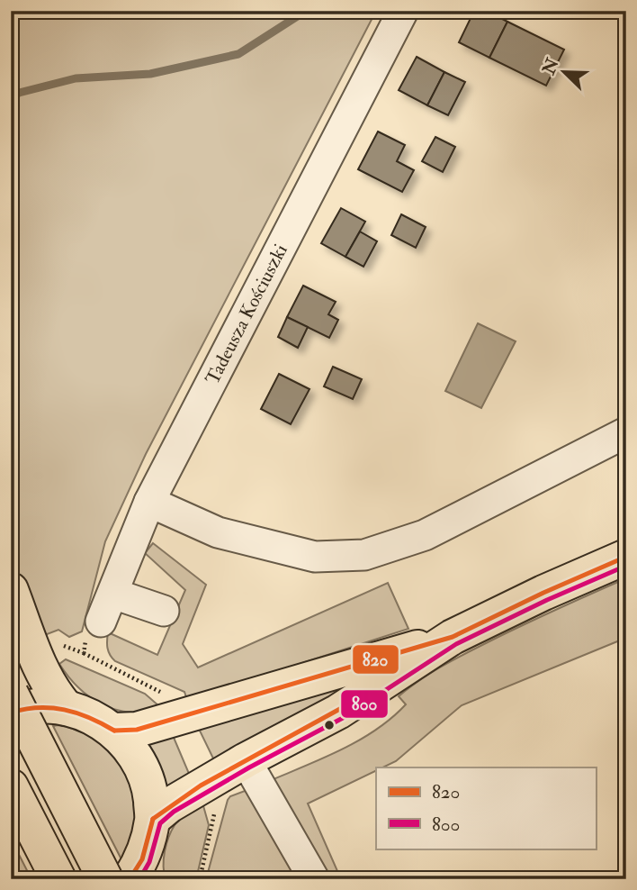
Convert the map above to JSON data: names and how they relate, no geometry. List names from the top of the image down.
{
  "streets": {
    "street": ["Tadeusza Kościuszki"]
  },
  "lines": ["transit line 820", "transit line 800"],
  "legend": ["820", "800"],
  "north": "top left"
}
